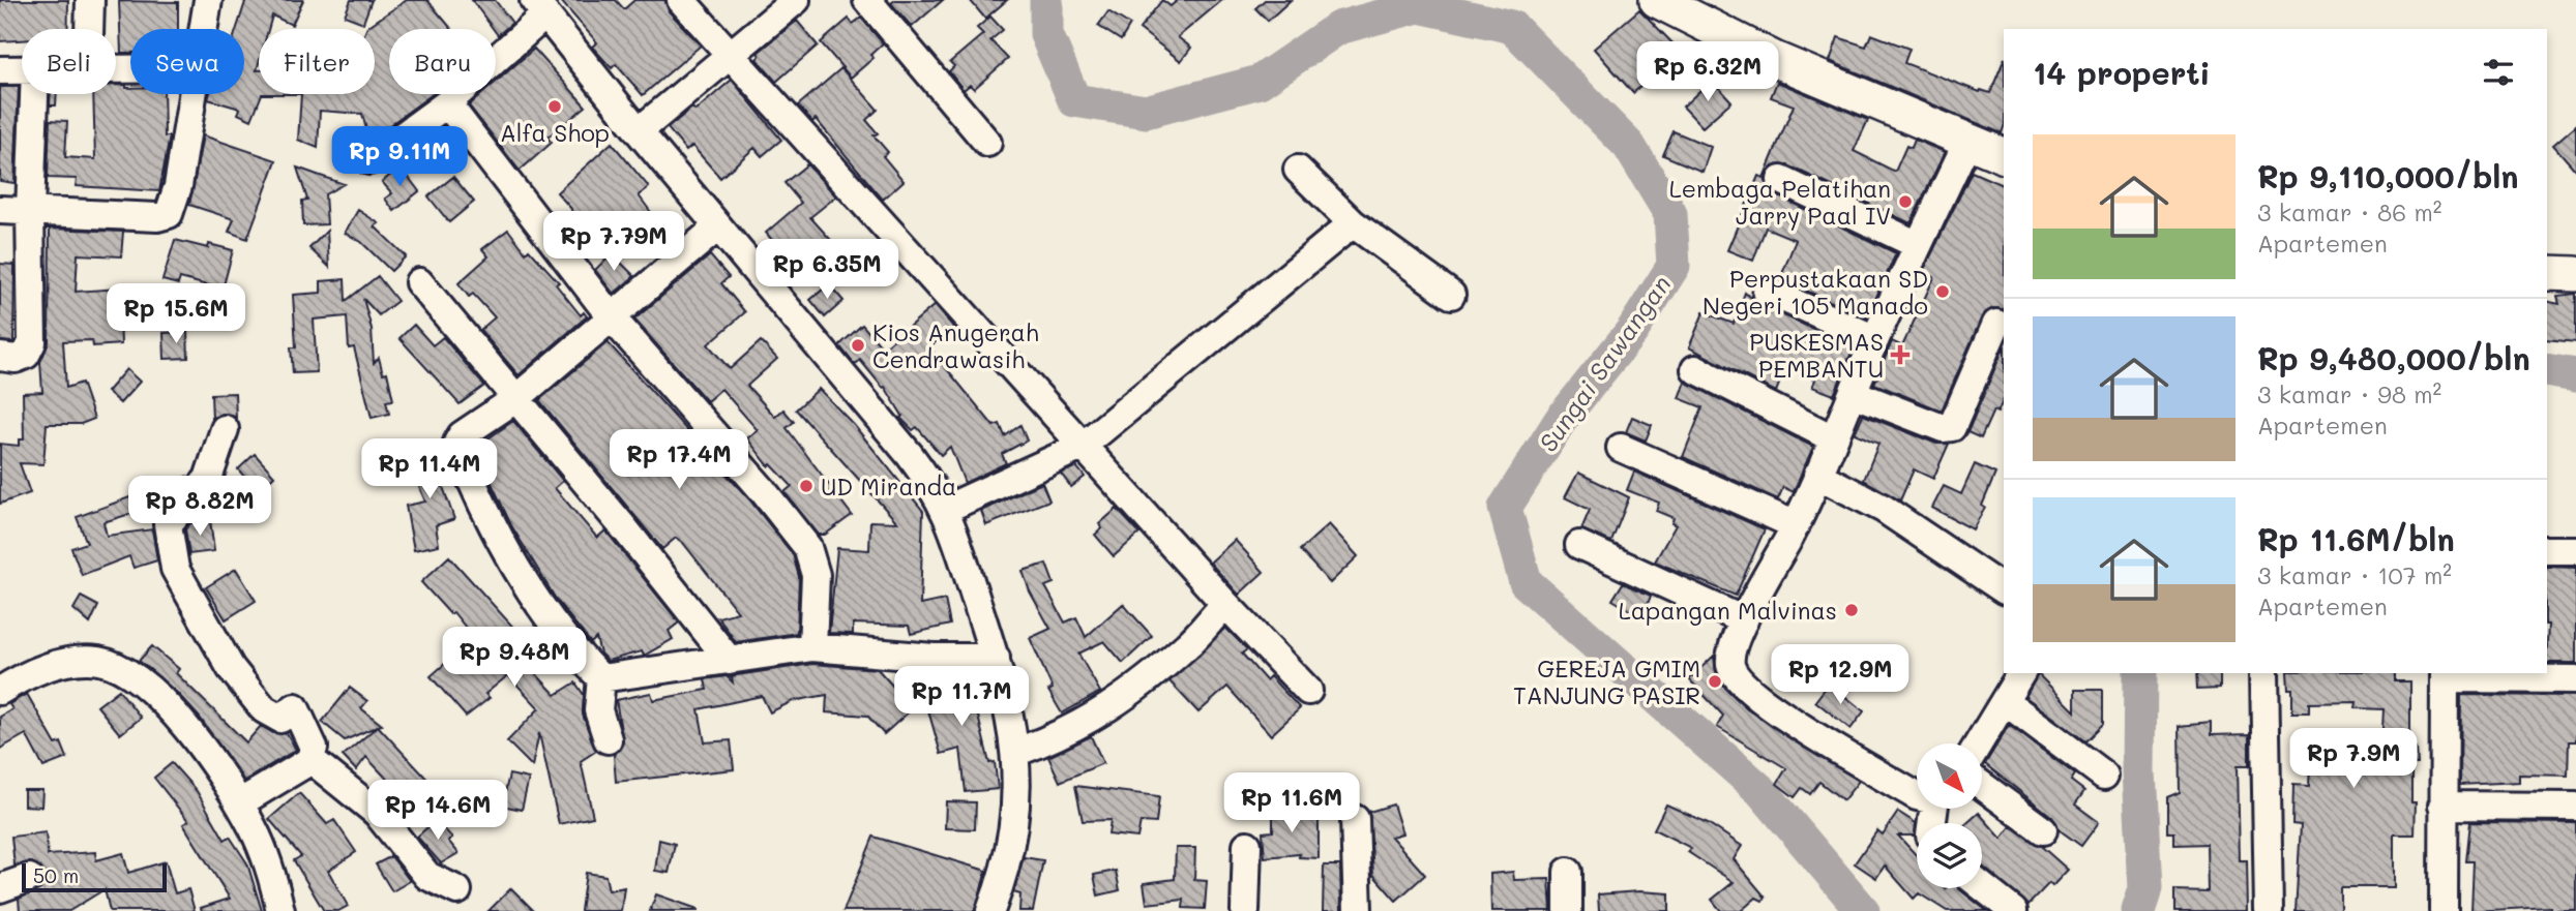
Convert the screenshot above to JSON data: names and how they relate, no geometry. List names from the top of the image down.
{
  "water": ["Sungai Sawangan"],
  "places": {
    "other": [
      "Alfa Shop",
      "Lembaga Pelatihan Jarry Paal IV",
      "Perpustakaan SD Negeri 105 Manado",
      "Kios Anugerah Cendrawasih",
      "UD Miranda",
      "Lapangan Malvinas",
      "GEREJA GMIM TANJUNG PASIR"
    ],
    "health": ["PUSKESMAS PEMBANTU"]
  },
  "scale_bar": "50 m",
  "north": "bottom right",
  "page": {
    "chip": [
      "Beli",
      "Sewa",
      "Filter",
      "Baru"
    ],
    "heading": "14 properti",
    "price": [
      "Rp 6.32M",
      "Rp 9.11M",
      "Rp 7.79M",
      "Rp 6.35M",
      "Rp 15.6M",
      "Rp 17.4M",
      "Rp 11.4M",
      "Rp 8.82M",
      "Rp 9.48M",
      "Rp 12.9M",
      "Rp 11.7M",
      "Rp 7.9M",
      "Rp 11.6M",
      "Rp 14.6M"
    ],
    "list": [
      {
        "name": "Rp 9,110,000/bln",
        "note": "3 kamar · 86 m² · Apartemen"
      },
      {
        "name": "Rp 9,480,000/bln",
        "note": "3 kamar · 98 m² · Apartemen"
      },
      {
        "name": "Rp 11.6M/bln",
        "note": "3 kamar · 107 m² · Apartemen"
      }
    ],
    "scale": "50 m"
  }
}
